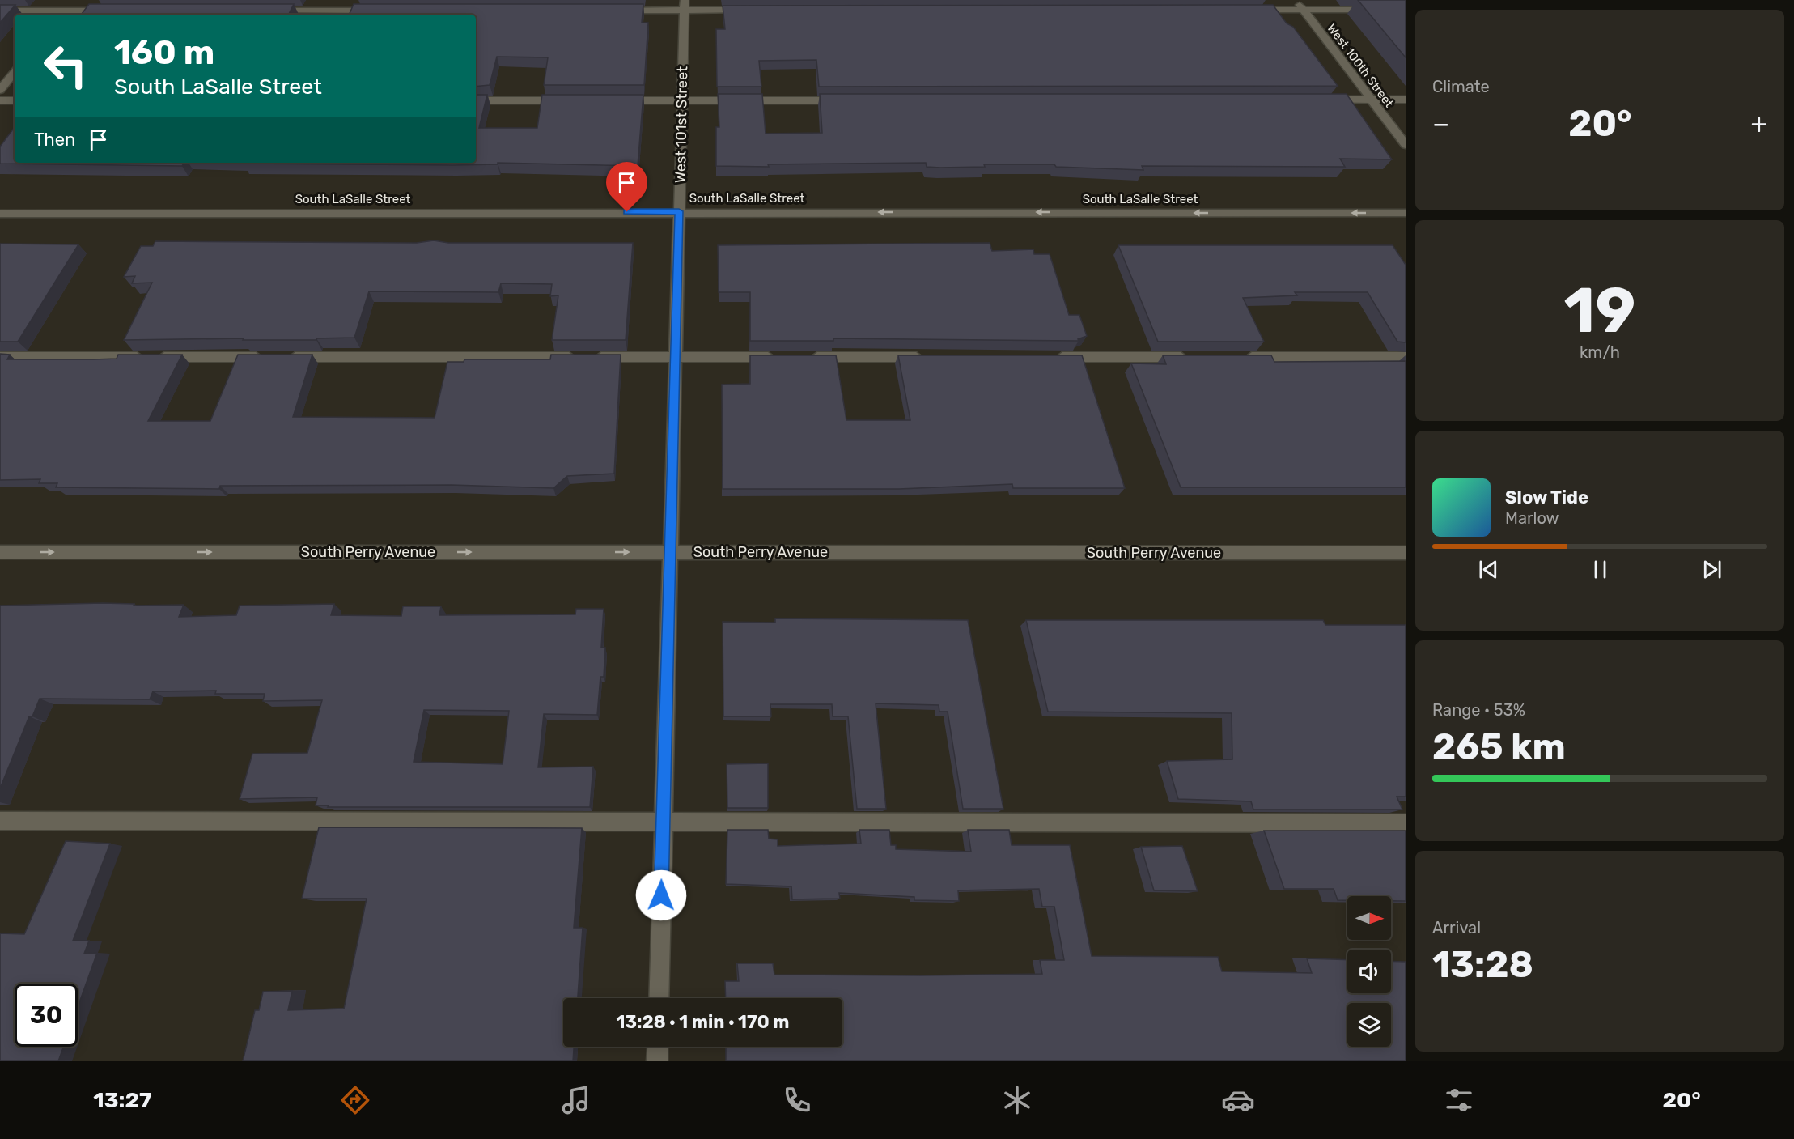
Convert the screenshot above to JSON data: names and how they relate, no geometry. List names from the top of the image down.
{
  "streets": {
    "street": [
      "West 100th Street",
      "West 101st Street",
      "South LaSalle Street",
      "South Perry Avenue"
    ]
  },
  "crossings": [
    ["West 101st Street", "South LaSalle Street"],
    ["West 101st Street", "South Perry Avenue"]
  ],
  "one_way": ["South Perry Avenue"],
  "north": "right",
  "page": {
    "tile": [
      "Climate",
      ["19", "km/h"],
      ["Range · 53%", "265 km"],
      ["Arrival", "13:28"]
    ],
    "turn": ["160 m", "South LaSalle Street"],
    "heat": ["−", "20°", "+"],
    "then": "Then",
    "song": ["Slow Tide", "Marlow"],
    "limit": "30",
    "trip": "13:28 · 1 min · 170 m",
    "tabs": ["13:27", "20°"]
  }
}
